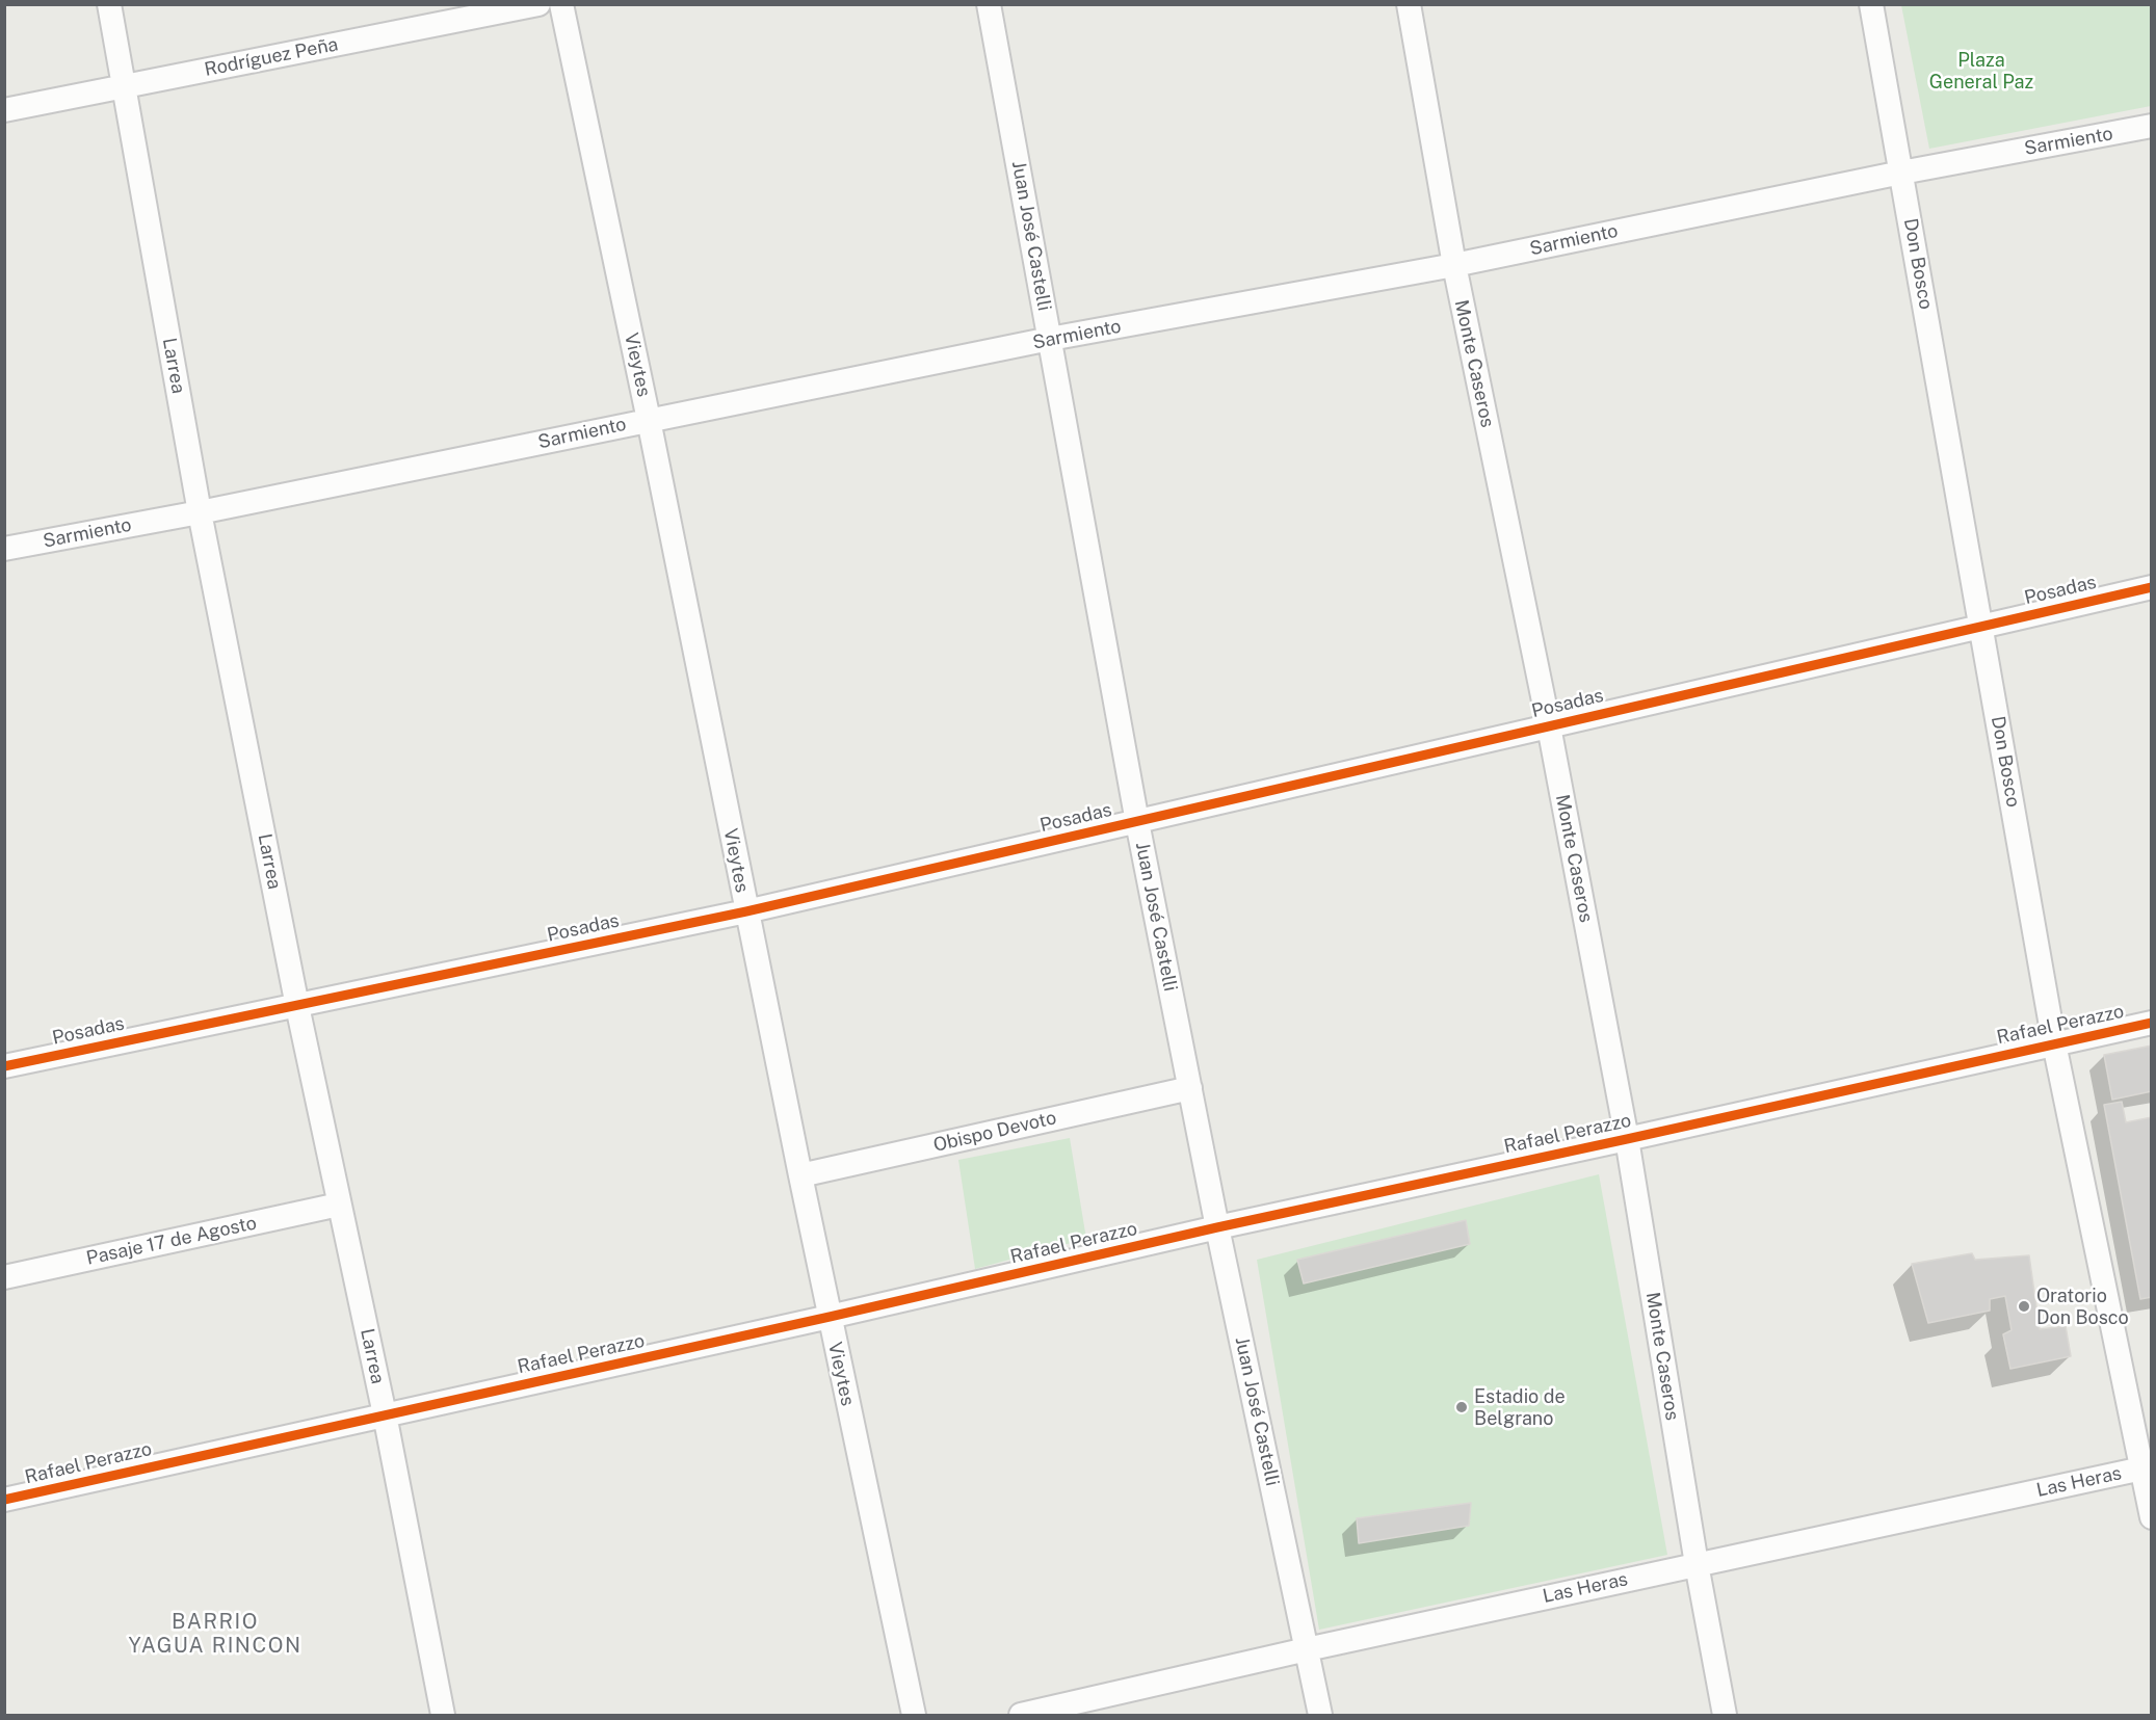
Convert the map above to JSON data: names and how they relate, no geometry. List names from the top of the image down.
{
  "streets": {
    "street": [
      "Rodríguez Peña",
      "Sarmiento",
      "Juan José Castelli",
      "Don Bosco",
      "Monte Caseros",
      "Vieytes",
      "Larrea",
      "Posadas",
      "Rafael Perazzo",
      "Obispo Devoto",
      "Pasaje 17 de Agosto",
      "Las Heras"
    ]
  },
  "crossings": [
    ["Rodríguez Peña", "Larrea"],
    ["Sarmiento", "Juan José Castelli"],
    ["Sarmiento", "Don Bosco"],
    ["Sarmiento", "Monte Caseros"],
    ["Sarmiento", "Vieytes"],
    ["Sarmiento", "Larrea"],
    ["Juan José Castelli", "Posadas"],
    ["Juan José Castelli", "Rafael Perazzo"],
    ["Juan José Castelli", "Obispo Devoto"],
    ["Juan José Castelli", "Las Heras"],
    ["Don Bosco", "Posadas"],
    ["Don Bosco", "Rafael Perazzo"],
    ["Don Bosco", "Las Heras"],
    ["Monte Caseros", "Posadas"],
    ["Monte Caseros", "Rafael Perazzo"],
    ["Monte Caseros", "Las Heras"],
    ["Vieytes", "Posadas"],
    ["Vieytes", "Rafael Perazzo"],
    ["Vieytes", "Obispo Devoto"],
    ["Larrea", "Posadas"],
    ["Larrea", "Rafael Perazzo"],
    ["Larrea", "Pasaje 17 de Agosto"]
  ],
  "districts": ["BARRIO YAGUA RINCON"],
  "parks": ["Plaza General Paz"],
  "places": ["Oratorio Don Bosco", "Estadio de Belgrano"]
}
